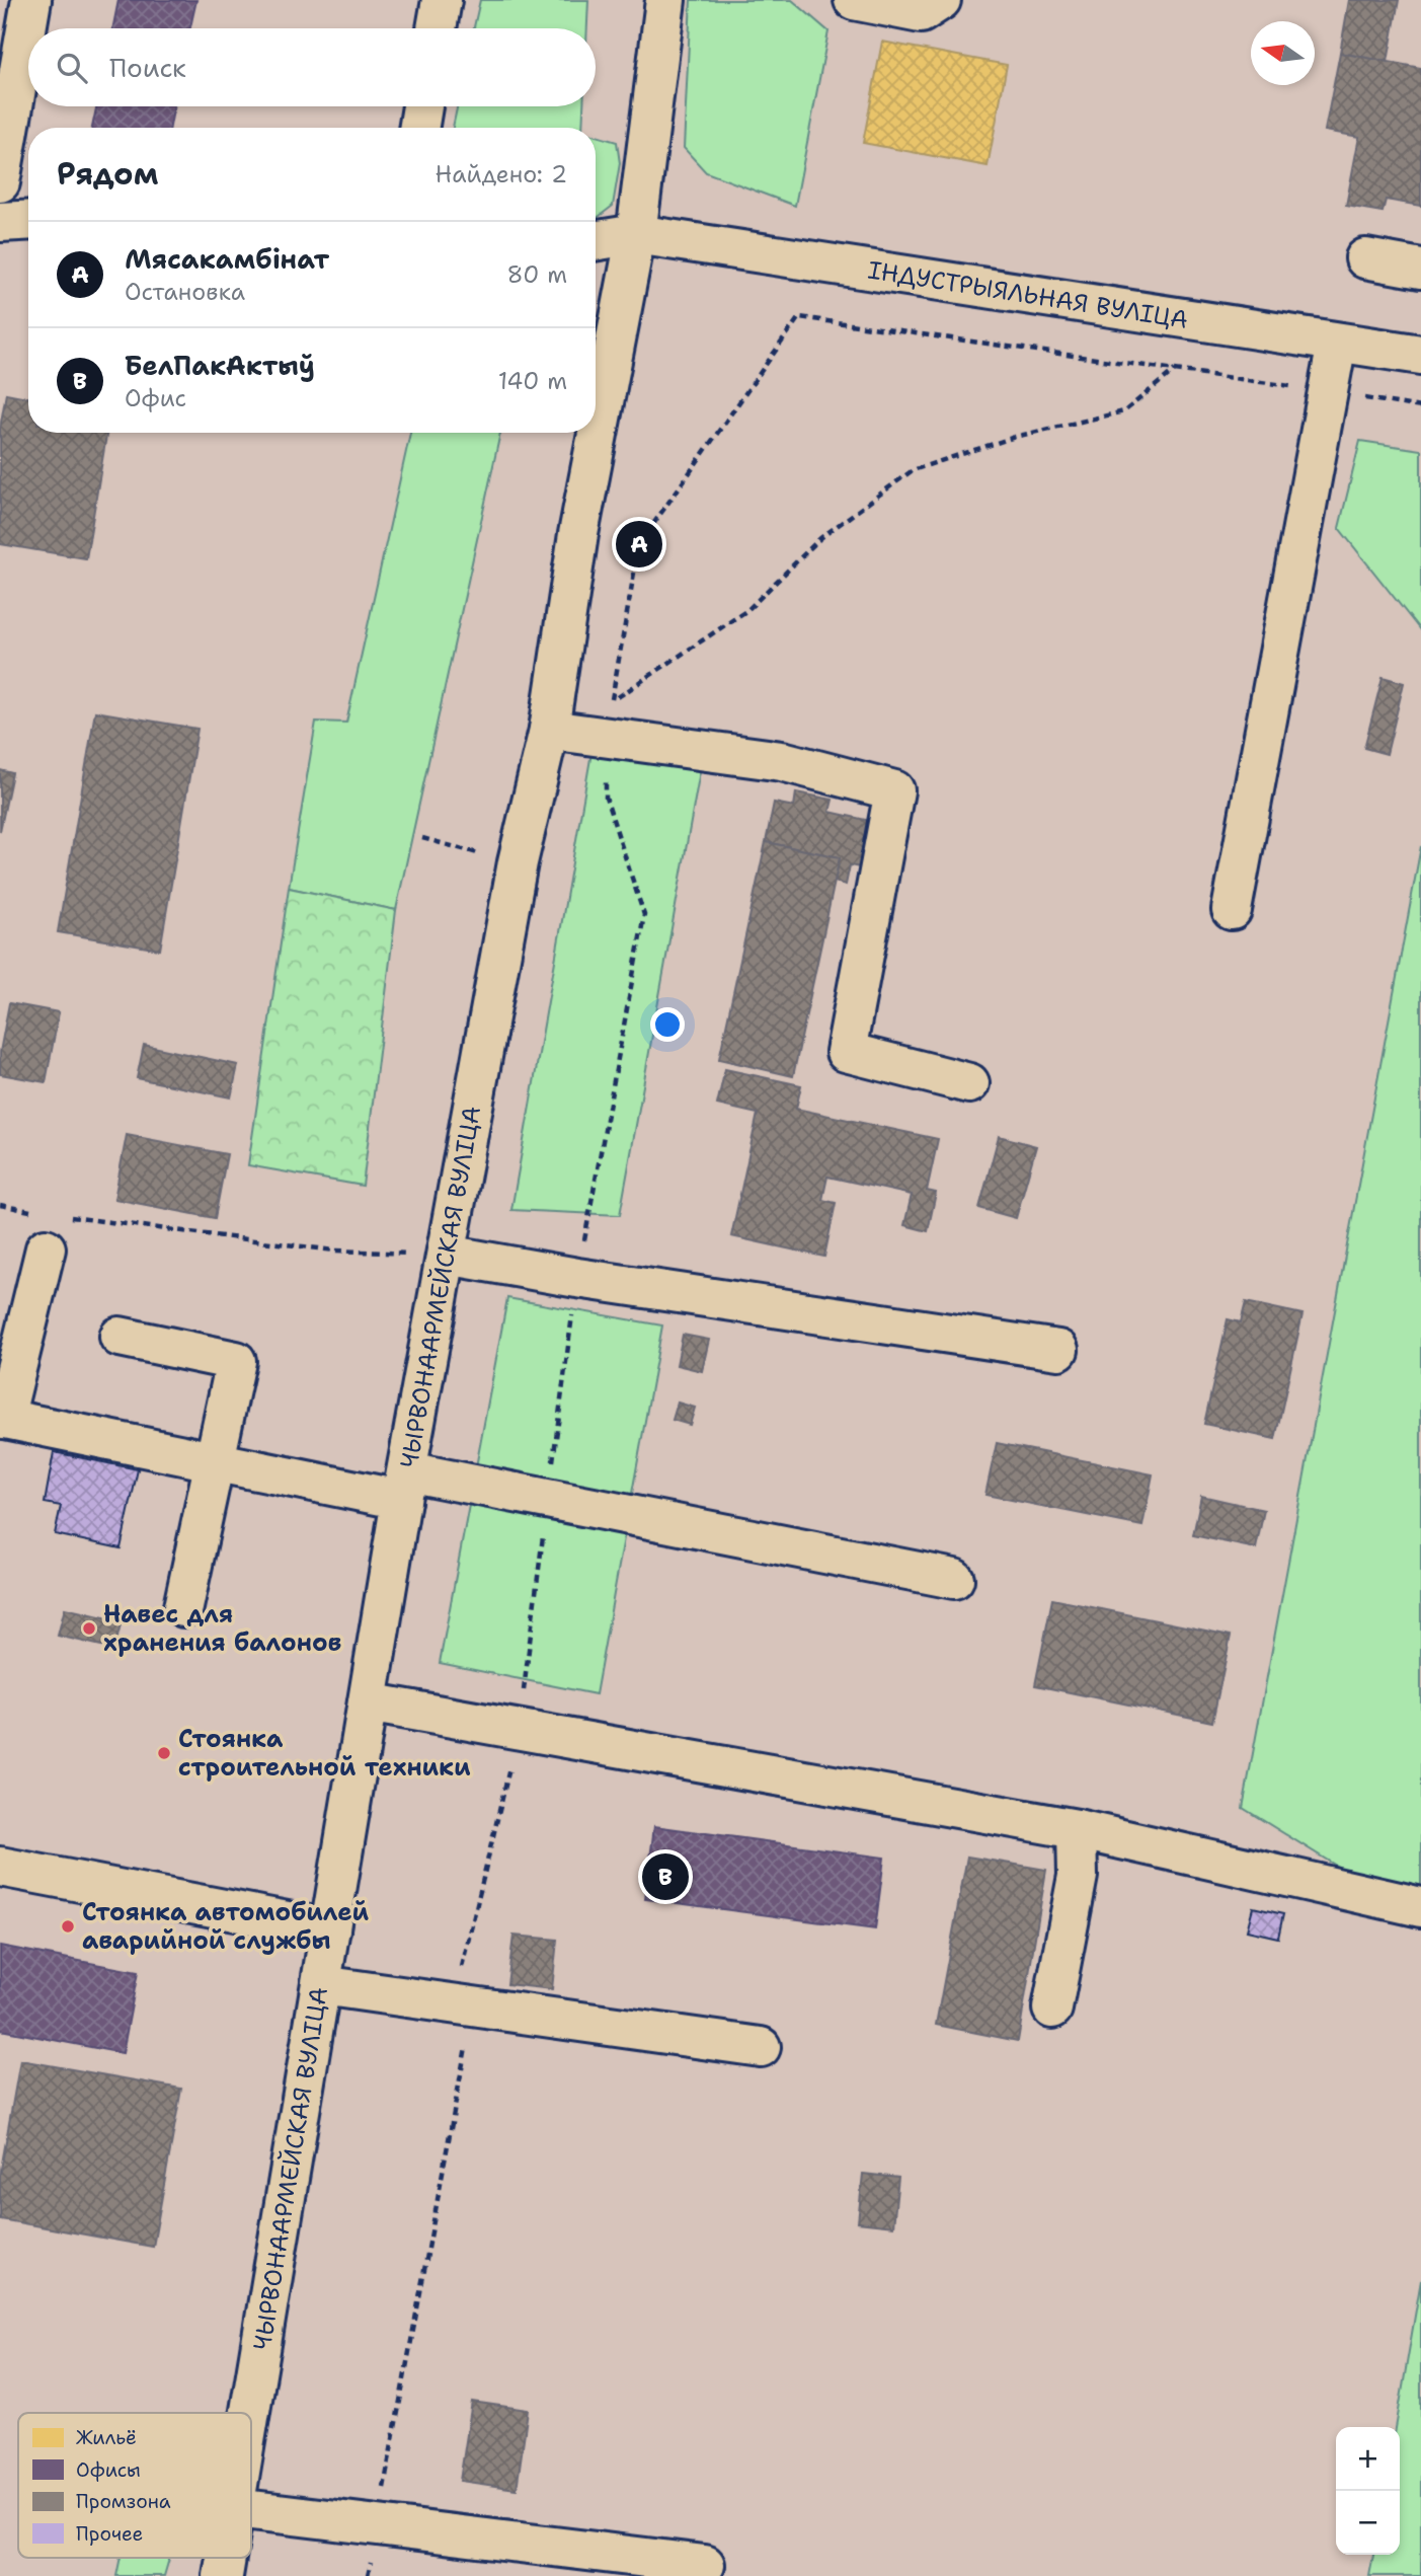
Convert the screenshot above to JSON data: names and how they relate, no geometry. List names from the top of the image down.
{
  "streets": {
    "street": ["ІНДУСТРЫЯЛЬНАЯ ВУЛІЦА", "ЧЫРВОНААРМЕЙСКАЯ ВУЛІЦА"]
  },
  "crossings": [
    ["ІНДУСТРЫЯЛЬНАЯ ВУЛІЦА", "ЧЫРВОНААРМЕЙСКАЯ ВУЛІЦА"]
  ],
  "places": ["Навес для хранения балонов", "Стоянка строительной техники", "Стоянка автомобилей аварийной службы"],
  "legend": [
    "Жильё",
    "Офисы",
    "Промзона",
    "Прочее"
  ],
  "north": "left",
  "page": {
    "search": "Поиск",
    "heading": ["Рядом", "Найдено: 2"],
    "list": [
      {
        "mark": "A",
        "name": "Мясакамбінат",
        "note": "Остановка",
        "value": "80 m"
      },
      {
        "mark": "B",
        "name": "БелПакАктыў",
        "note": "Офис",
        "value": "140 m"
      }
    ],
    "pins": ["A", "B"],
    "map_buttons": ["+", "−"]
  }
}
